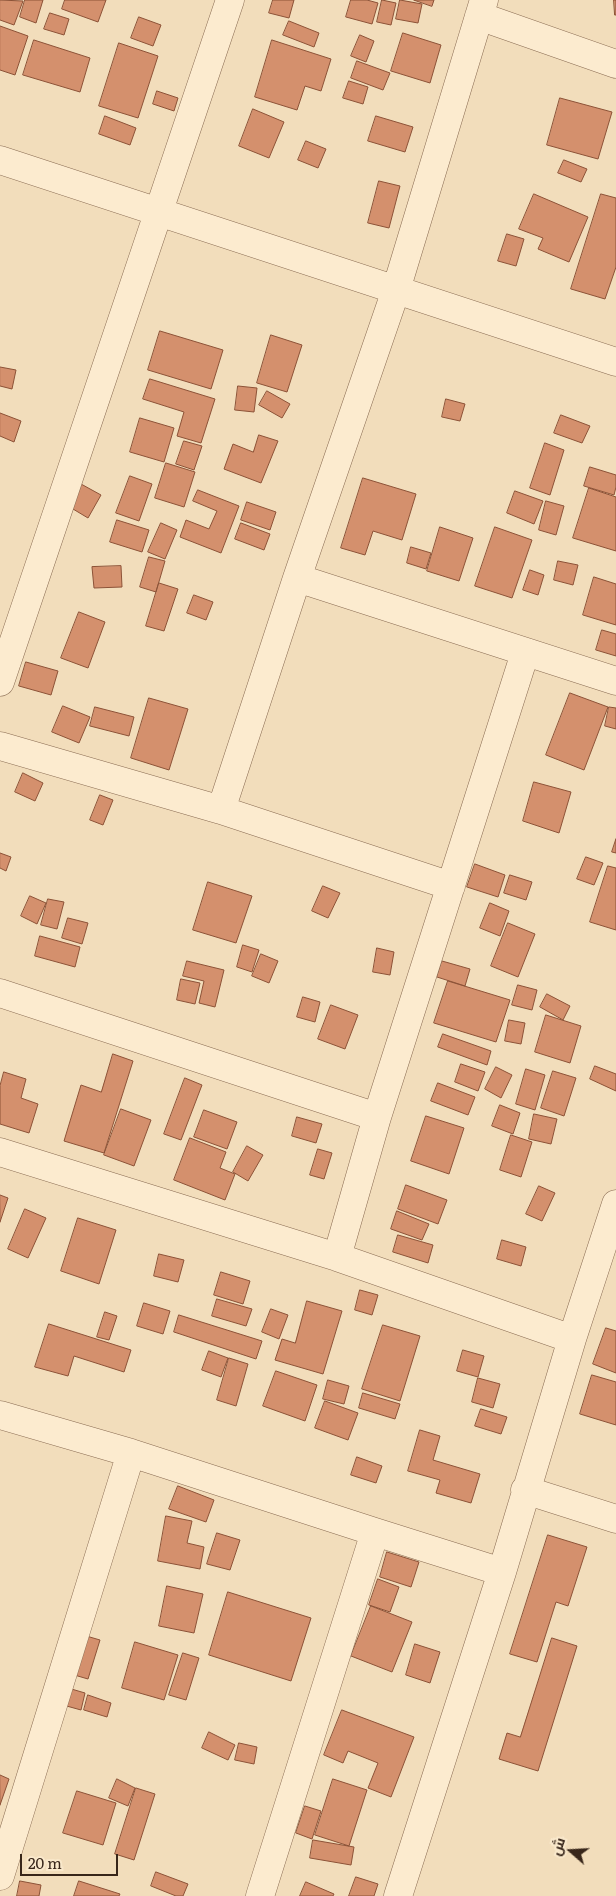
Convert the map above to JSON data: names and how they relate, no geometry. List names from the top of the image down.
{
  "scale_bar": "20 m",
  "north": "left"
}
